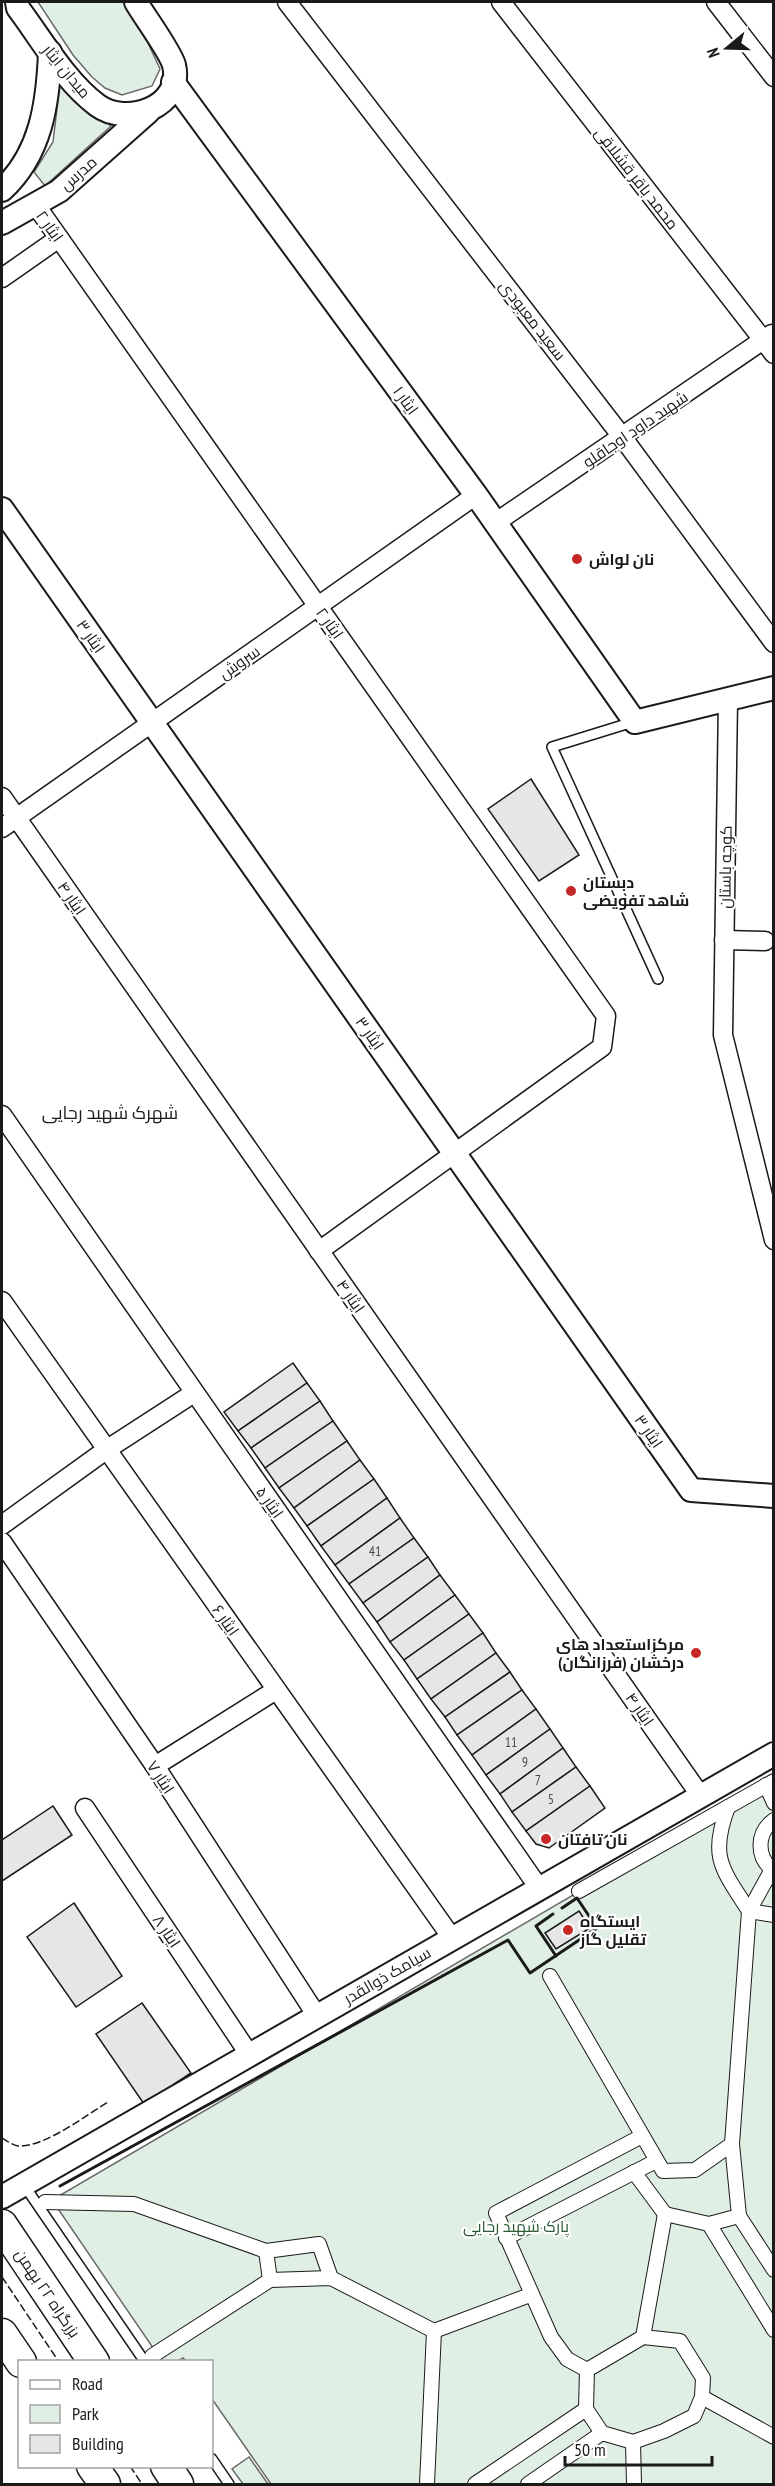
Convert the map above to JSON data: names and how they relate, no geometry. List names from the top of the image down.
{
  "streets": {
    "highway": ["بزرگراه ۲۲ بهمن"],
    "street": [
      "میدان ایثار",
      "مدرس",
      "محمد باقر قشلاقی",
      "ایثار ۲",
      "سعید معبودی",
      "ایثار ۱",
      "شهید داود اوجاقلو",
      "ایثار ۳",
      "سروش",
      "کوچه باستان",
      "ایثار ۴",
      "ایثار ۵",
      "ایثار ۶",
      "ایثار ۷",
      "ایثار ۸",
      "سیامک ذوالقدر"
    ]
  },
  "crossings": [
    ["میدان ایثار", "مدرس"],
    ["مدرس", "ایثار ۲"],
    ["محمد باقر قشلاقی", "شهید داود اوجاقلو"],
    ["ایثار ۲", "ایثار ۳"],
    ["ایثار ۲", "سروش"],
    ["سعید معبودی", "شهید داود اوجاقلو"],
    ["ایثار ۱", "شهید داود اوجاقلو"],
    ["ایثار ۱", "سروش"],
    ["ایثار ۳", "سروش"],
    ["سروش", "ایثار ۴"],
    ["ایثار ۴", "سیامک ذوالقدر"],
    ["ایثار ۵", "سیامک ذوالقدر"],
    ["ایثار ۶", "سیامک ذوالقدر"],
    ["ایثار ۷", "سیامک ذوالقدر"],
    ["ایثار ۸", "سیامک ذوالقدر"]
  ],
  "districts": ["شهرک شهید رجایی"],
  "parks": ["پارک شهید رجایی"],
  "places": [
    "نان لواش",
    "دبستان شاهد تفویضی",
    "مرکزاستعداد های درخشان (فرزانگان)",
    "نان تافتان",
    "ایستگاه تقلیل گاز"
  ],
  "house_numbers": [
    "41",
    "11",
    "9",
    "7",
    "5"
  ],
  "legend": ["Road", "Park", "Building"],
  "scale_bar": "50 m",
  "north": "left"
}
